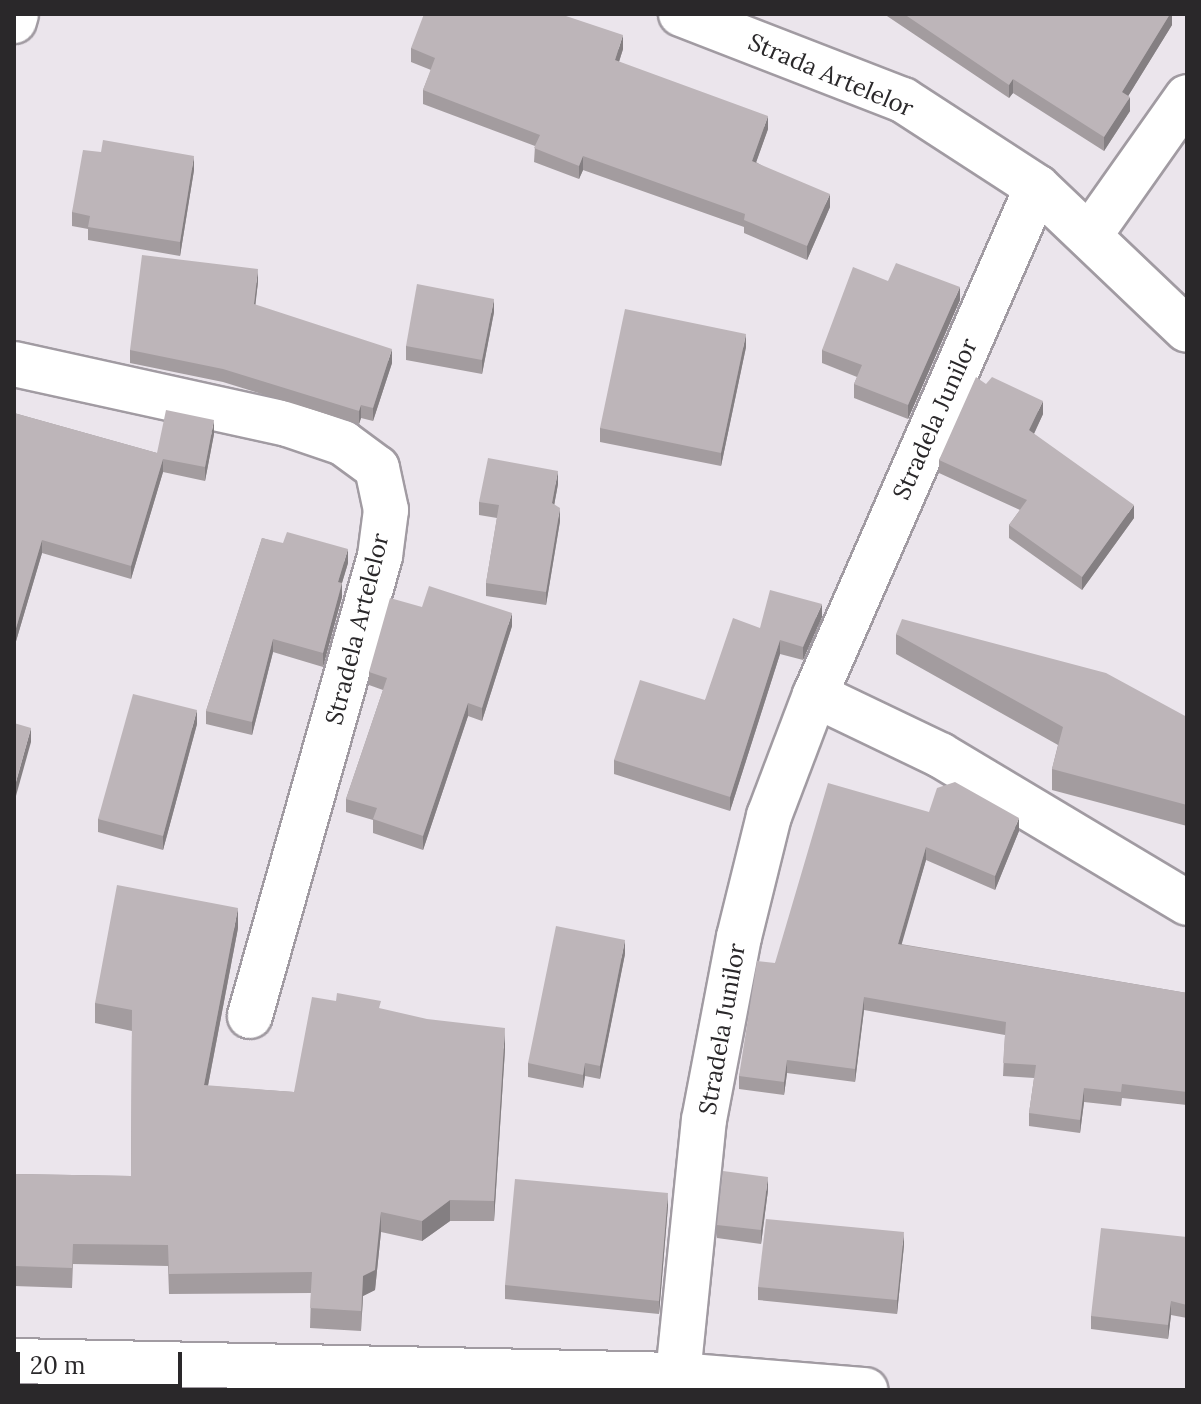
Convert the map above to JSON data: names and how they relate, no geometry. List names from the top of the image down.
{
  "streets": {
    "street": ["Strada Artelelor", "Stradela Junilor", "Stradela Artelelor"]
  },
  "crossings": [
    ["Strada Artelelor", "Stradela Junilor"]
  ],
  "scale_bar": "20 m"
}
